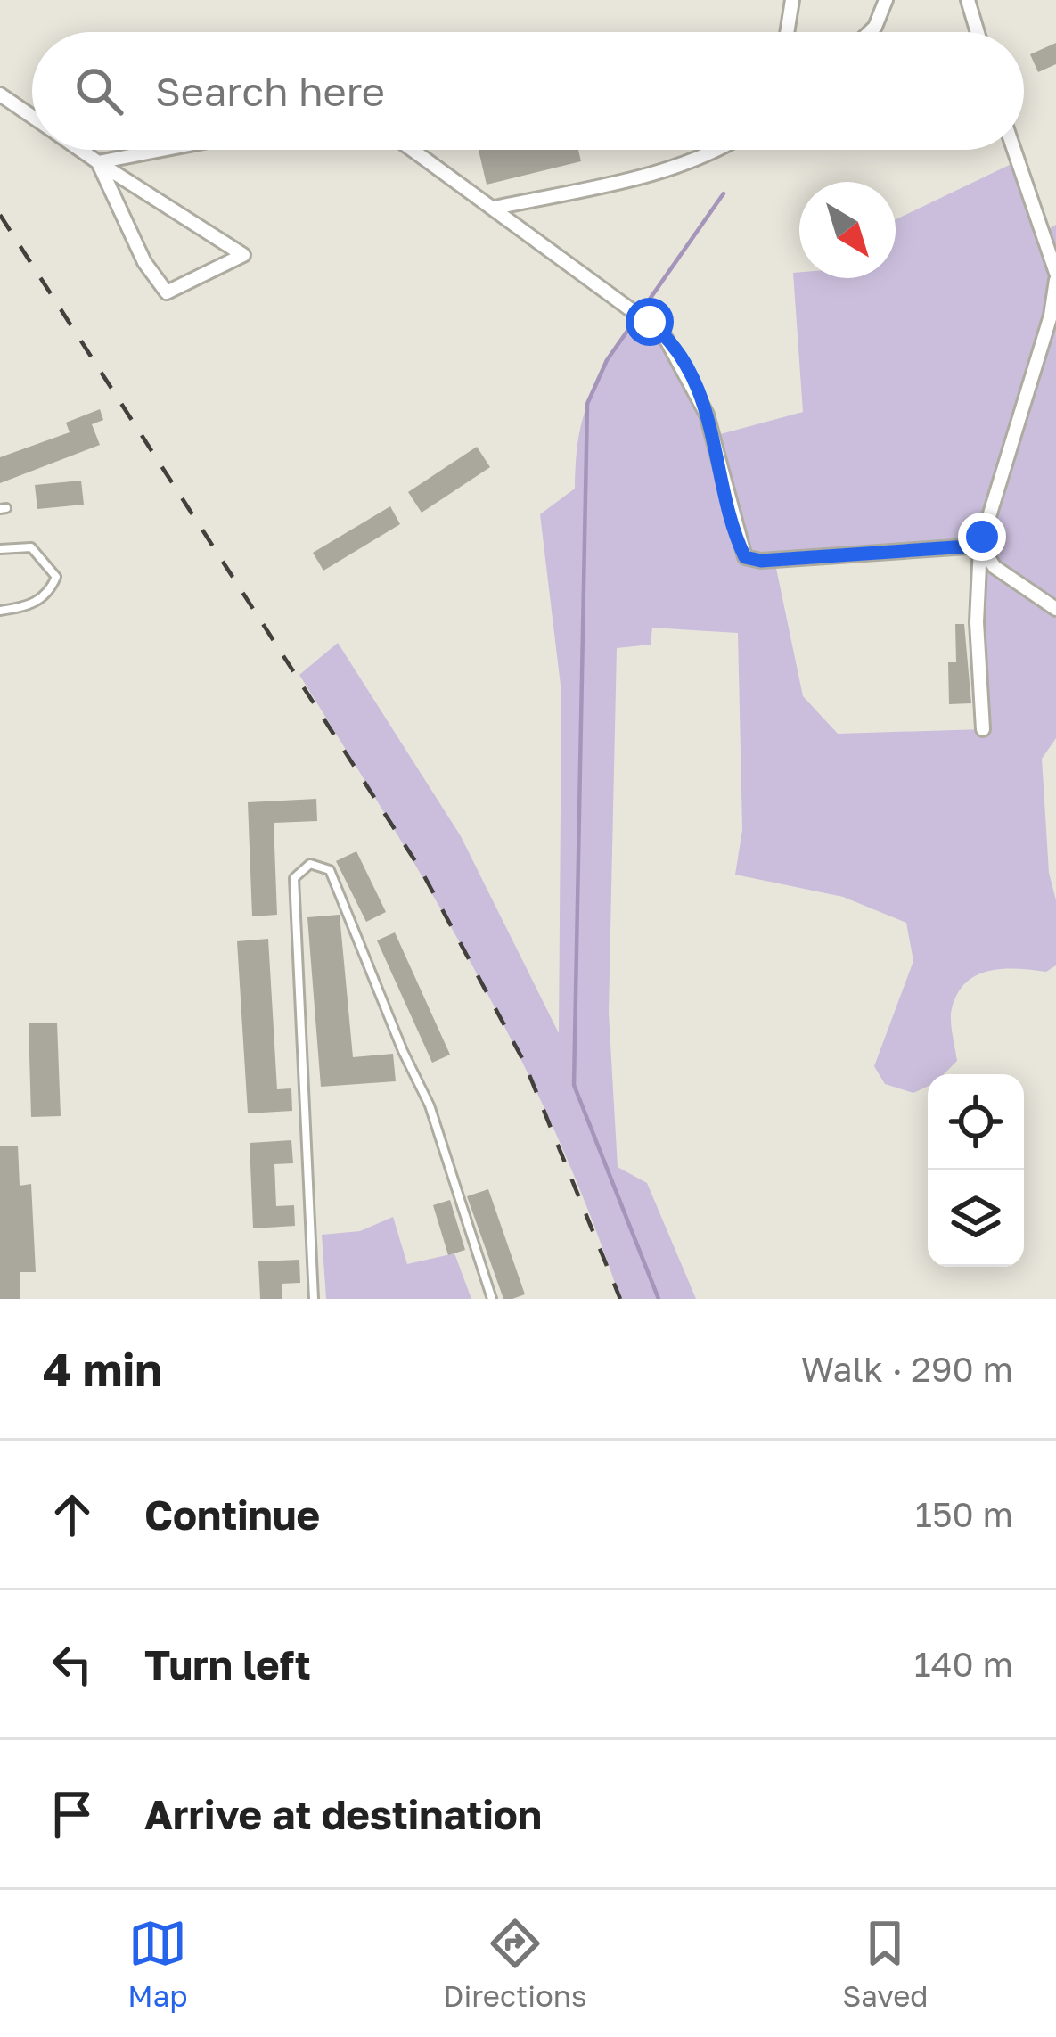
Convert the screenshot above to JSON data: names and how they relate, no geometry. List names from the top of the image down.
{
  "north": "bottom right",
  "page": {
    "search": "Search here",
    "heading": ["4 min", "Walk · 290 m"],
    "list": [
      ["Continue", "150 m"],
      ["Turn left", "140 m"],
      "Arrive at destination"
    ],
    "nav": ["Map", "Directions", "Saved"]
  }
}
